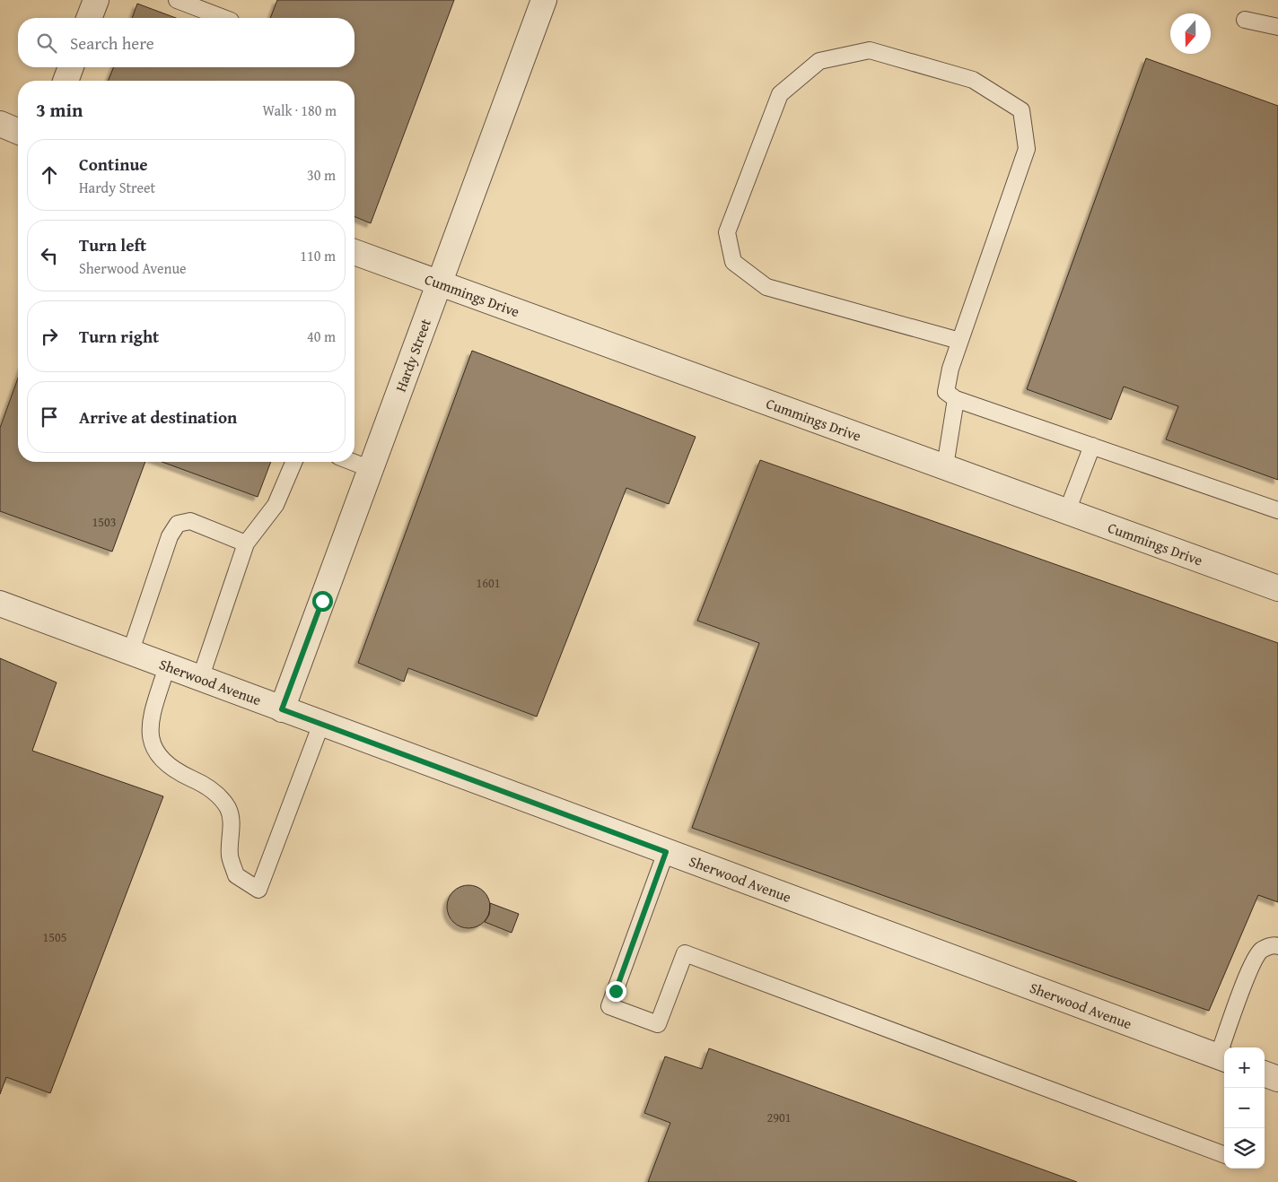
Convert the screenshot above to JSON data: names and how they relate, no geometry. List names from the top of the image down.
{
  "streets": {
    "street": ["Cummings Drive", "Hardy Street", "Sherwood Avenue"]
  },
  "crossings": [
    ["Cummings Drive", "Hardy Street"],
    ["Hardy Street", "Sherwood Avenue"]
  ],
  "house_numbers": [
    "1503",
    "1601",
    "1505",
    "2901"
  ],
  "north": "bottom",
  "page": {
    "search": "Search here",
    "heading": ["3 min", "Walk · 180 m"],
    "list": [
      ["Continue", "Hardy Street", "30 m"],
      ["Turn left", "Sherwood Avenue", "110 m"],
      ["Turn right", "40 m"],
      "Arrive at destination"
    ],
    "map_buttons": ["+", "−"]
  }
}
